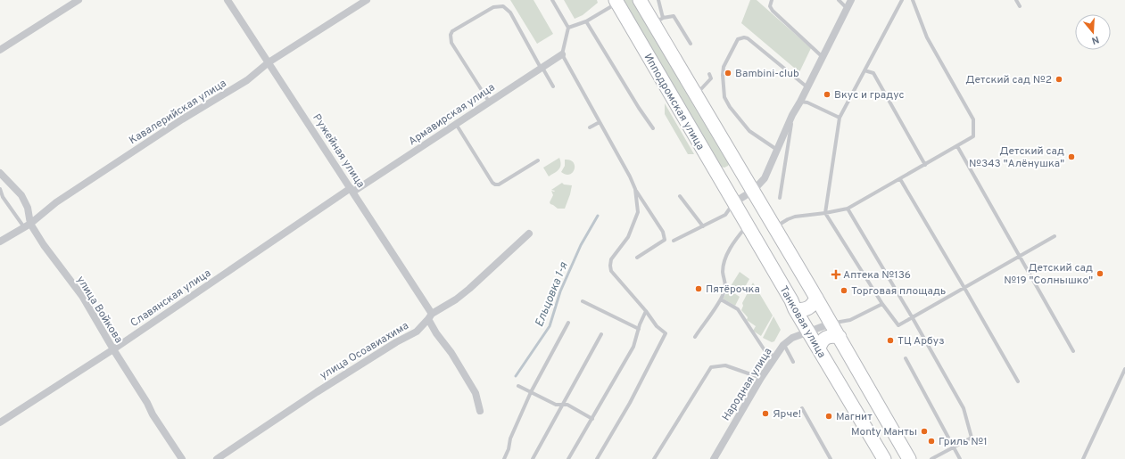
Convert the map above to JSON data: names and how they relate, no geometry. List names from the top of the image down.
{
  "streets": {
    "highway": ["Ипподромская улица", "Танковая улица"],
    "street": [
      "Кавалерийская улица",
      "Армавирская улица",
      "Ружейная улица",
      "Славянская улица",
      "улица Войкова",
      "улица Осоавиахима",
      "Народная улица"
    ]
  },
  "crossings": [
    ["Ипподромская улица", "Танковая улица"],
    ["Кавалерийская улица", "Ружейная улица"],
    ["Кавалерийская улица", "улица Войкова"],
    ["Армавирская улица", "Ружейная улица"],
    ["Армавирская улица", "Славянская улица"],
    ["Ружейная улица", "Славянская улица"],
    ["Ружейная улица", "улица Осоавиахима"],
    ["Славянская улица", "улица Войкова"],
    ["Танковая улица", "Народная улица"]
  ],
  "water": ["Ельцовка 1-я"],
  "places": {
    "other": [
      "Bambini-club",
      "Детский сад №2",
      "Вкус и градус",
      "Детский сад №343 \"Алёнушка\"",
      "Детский сад №19 \"Солнышко\"",
      "Пятёрочка",
      "Торговая площадь",
      "ТЦ Арбуз",
      "Ярче!",
      "Магнит",
      "Monty Манты",
      "Гриль №1"
    ],
    "health": ["Аптека №136"]
  },
  "north": "bottom"
}
